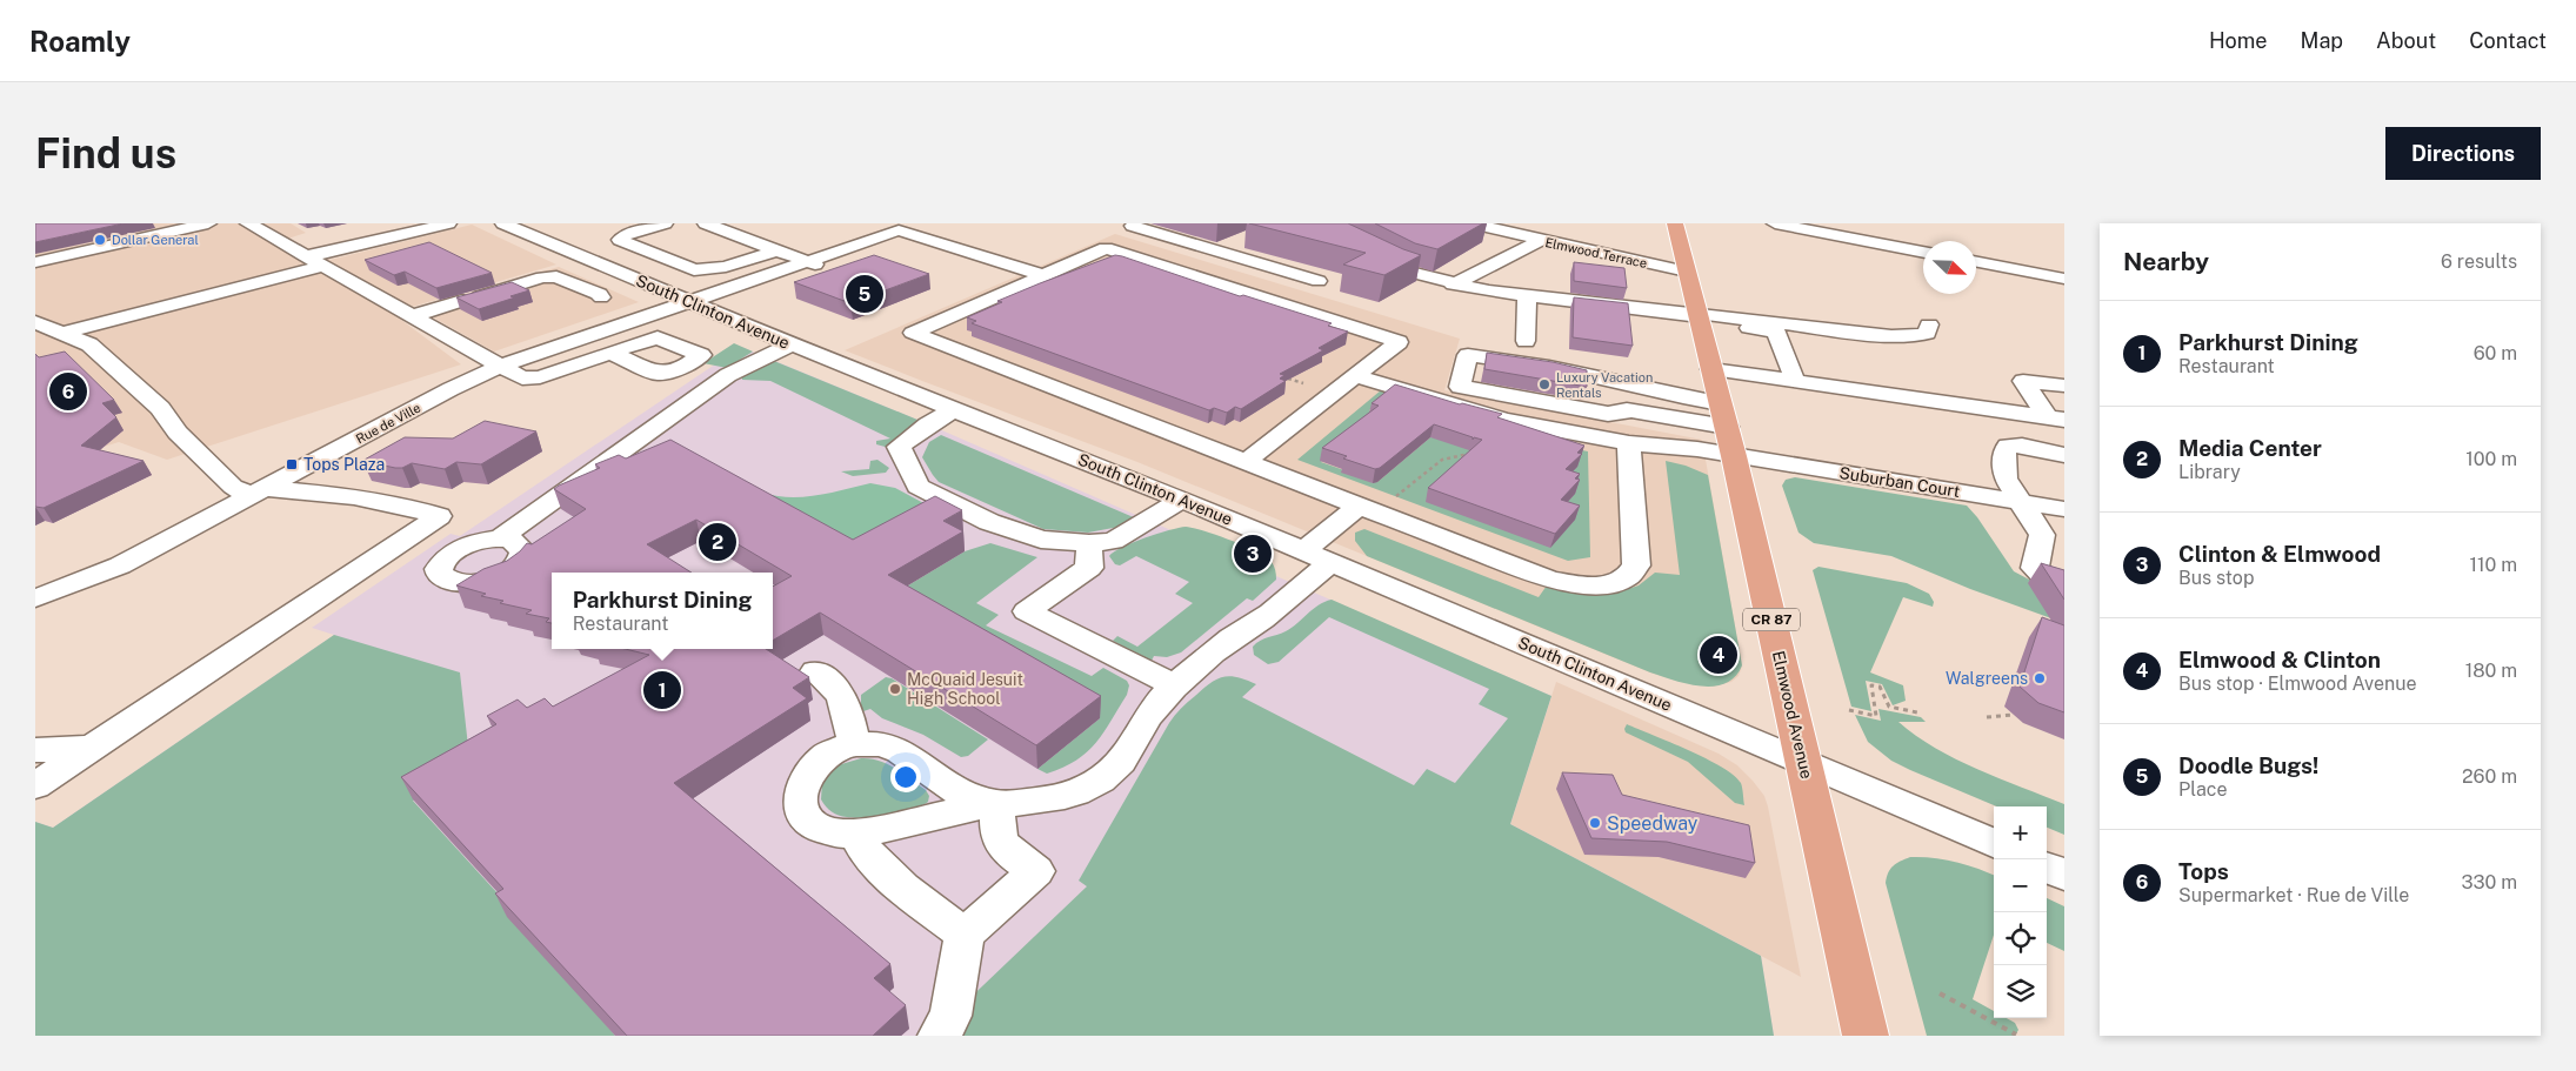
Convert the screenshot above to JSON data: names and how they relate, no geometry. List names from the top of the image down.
{
  "streets": {
    "main road": ["CR 87", "Elmwood Avenue"],
    "street": [
      "Elmwood Terrace",
      "South Clinton Avenue",
      "Rue de Ville",
      "Suburban Court"
    ]
  },
  "crossings": [
    ["Elmwood Terrace", "Elmwood Avenue"],
    ["South Clinton Avenue", "Rue de Ville"],
    ["South Clinton Avenue", "Elmwood Avenue"],
    ["Suburban Court", "Elmwood Avenue"]
  ],
  "places": {
    "other": [
      "Dollar General",
      "Luxury Vacation Rentals",
      "Walgreens",
      "McQuaid Jesuit High School",
      "Speedway"
    ],
    "transit": ["Tops Plaza"]
  },
  "north": "bottom right",
  "page": {
    "header": "Roamly",
    "nav": [
      "Home",
      "Map",
      "About",
      "Contact"
    ],
    "buttons": "Directions",
    "title": "Find us",
    "heading": ["Nearby", "6 results"],
    "pins": [
      "5",
      "6",
      "2",
      "3",
      "4",
      "1"
    ],
    "list": [
      {
        "mark": "1",
        "name": "Parkhurst Dining",
        "note": "Restaurant",
        "value": "60 m"
      },
      {
        "mark": "2",
        "name": "Media Center",
        "note": "Library",
        "value": "100 m"
      },
      {
        "mark": "3",
        "name": "Clinton & Elmwood",
        "note": "Bus stop",
        "value": "110 m"
      },
      {
        "mark": "4",
        "name": "Elmwood & Clinton",
        "note": "Bus stop · Elmwood Avenue",
        "value": "180 m"
      },
      {
        "mark": "5",
        "name": "Doodle Bugs!",
        "note": "Place",
        "value": "260 m"
      },
      {
        "mark": "6",
        "name": "Tops",
        "note": "Supermarket · Rue de Ville",
        "value": "330 m"
      }
    ],
    "popup": ["Parkhurst Dining", "Restaurant"],
    "map_buttons": ["+", "−"]
  }
}
